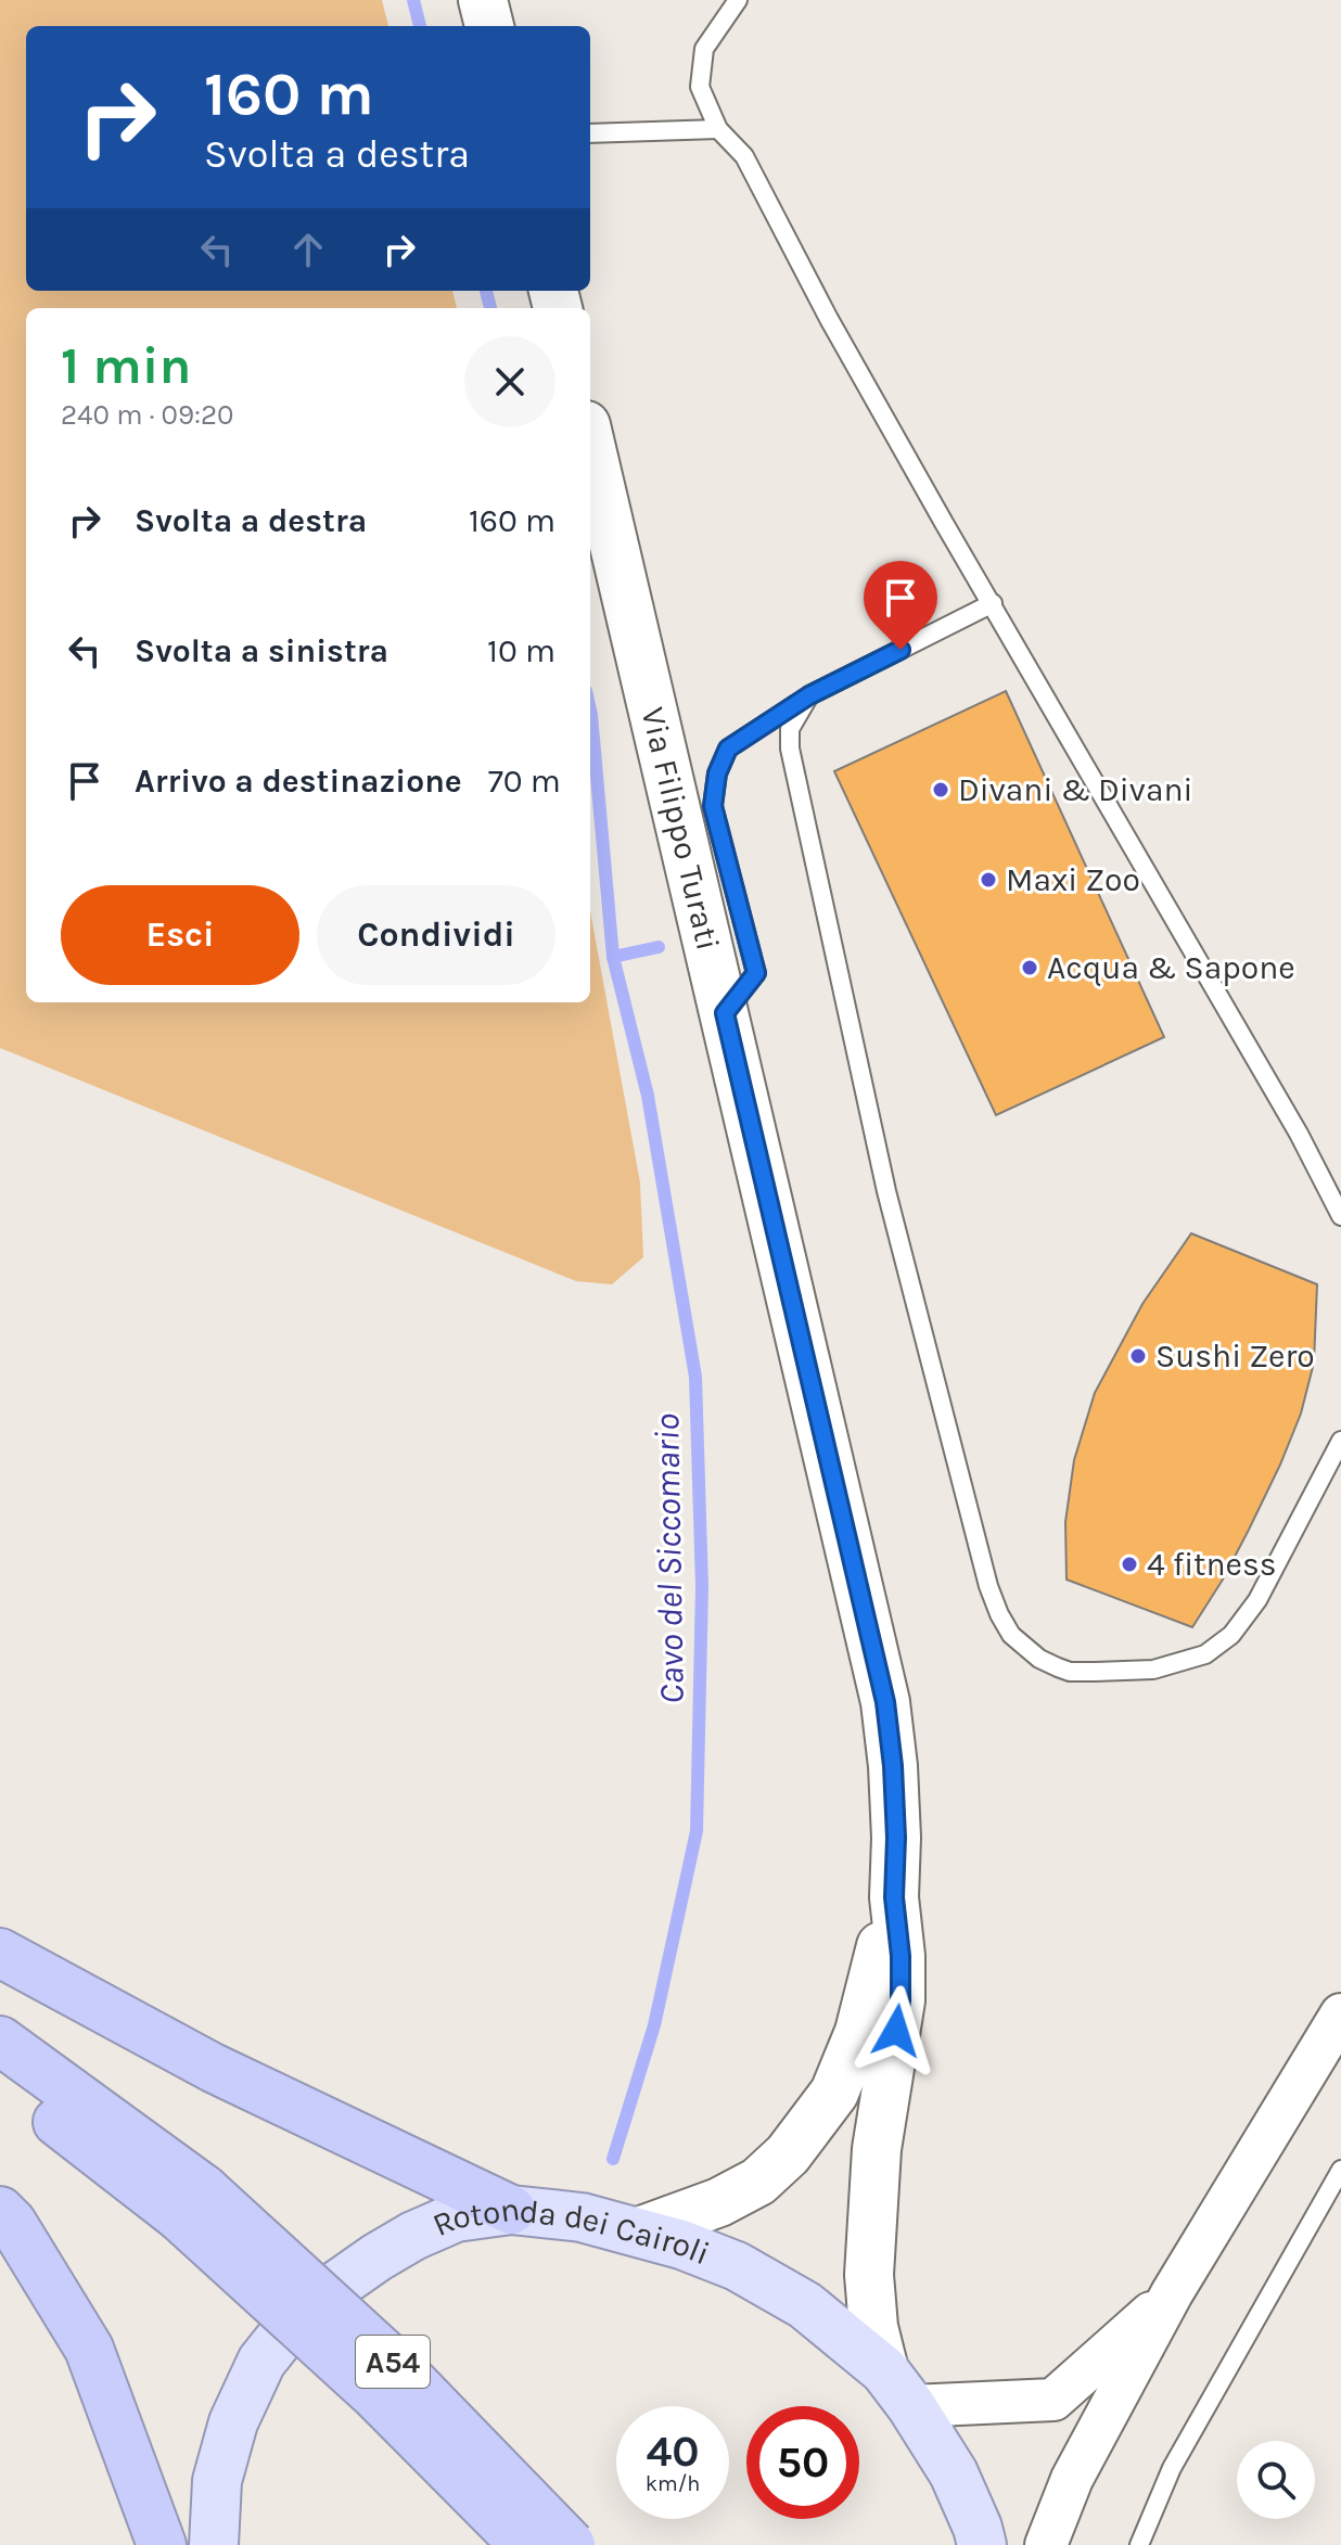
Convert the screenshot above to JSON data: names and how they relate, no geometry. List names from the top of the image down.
{
  "streets": {
    "highway": ["A54"],
    "main road": ["Via Filippo Turati", "Rotonda dei Cairoli"]
  },
  "crossings": [
    ["Via Filippo Turati", "Rotonda dei Cairoli"]
  ],
  "water": ["Cavo del Siccomario"],
  "places": [
    "Divani & Divani",
    "Maxi Zoo",
    "Acqua & Sapone",
    "Sushi Zero",
    "4 fitness"
  ],
  "page": {
    "turn": ["160 m", "Svolta a destra"],
    "heading": ["1 min", "240 m · 09:20"],
    "list": [
      {
        "name": "Svolta a destra",
        "value": "160 m"
      },
      {
        "name": "Svolta a sinistra",
        "value": "10 m"
      },
      {
        "name": "Arrivo a destinazione",
        "value": "70 m"
      }
    ],
    "buttons": ["Esci", "Condividi"],
    "speed": "40 km/h",
    "limit": "50"
  }
}
